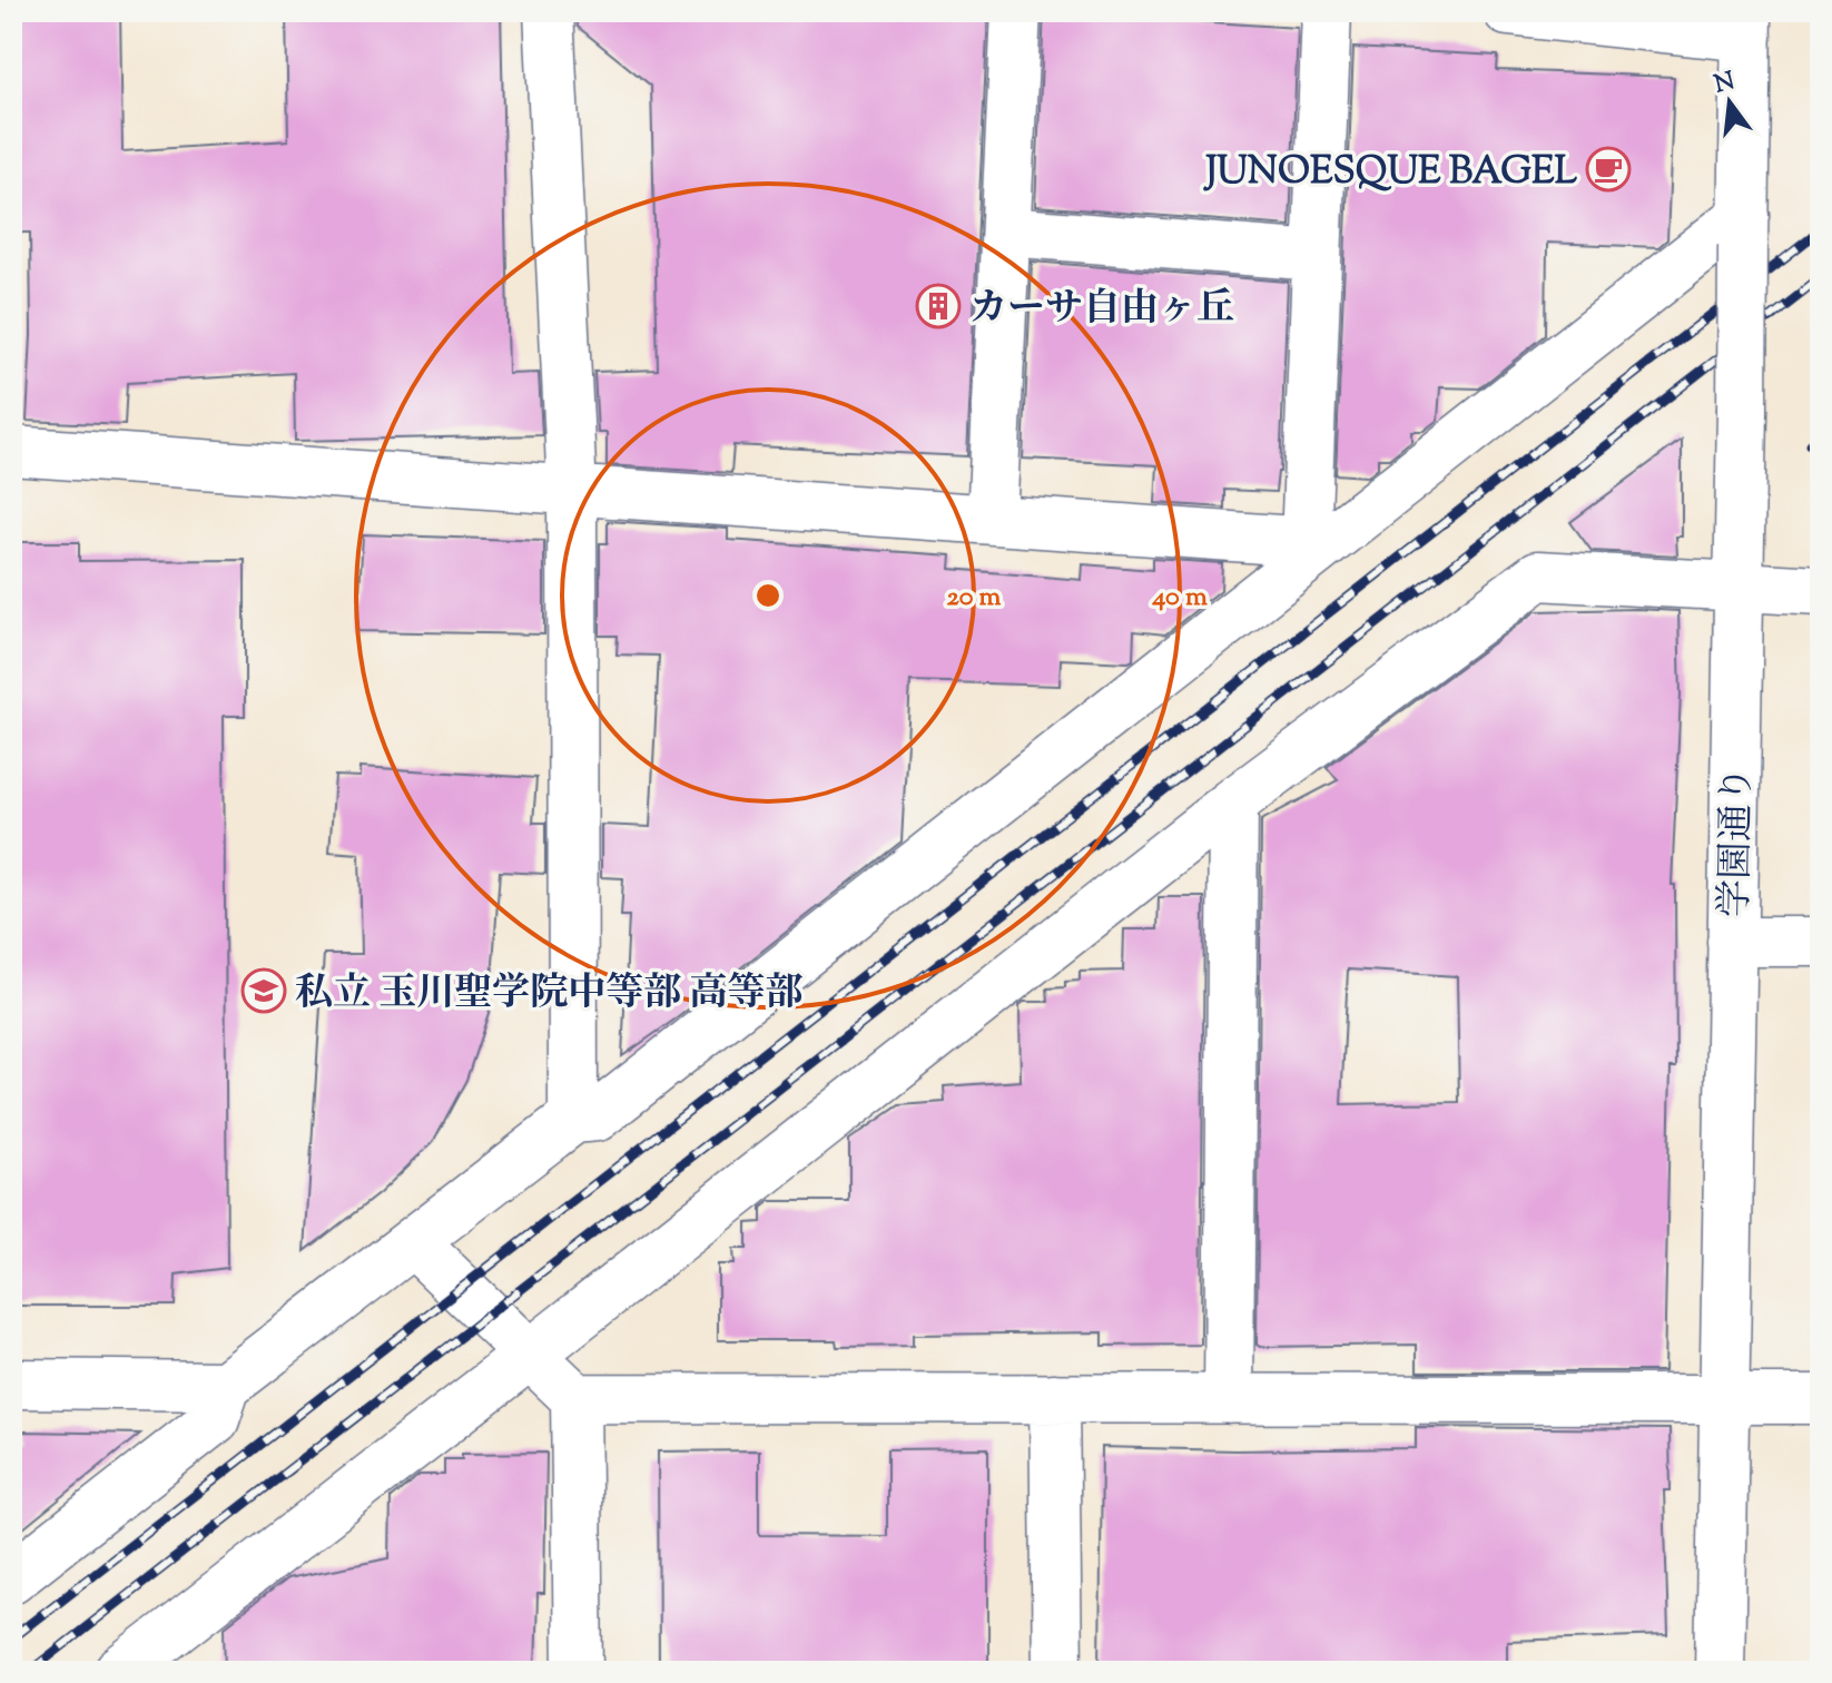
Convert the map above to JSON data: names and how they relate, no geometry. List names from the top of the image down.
{
  "streets": {
    "street": ["学園通り"]
  },
  "places": {
    "cafe": ["JUNOESQUE BAGEL"],
    "building": ["カーサ自由ヶ丘"],
    "school or university": ["私立 玉川聖学院中等部 高等部"]
  },
  "north": "top",
  "rings": ["20 m", "40 m"]
}
